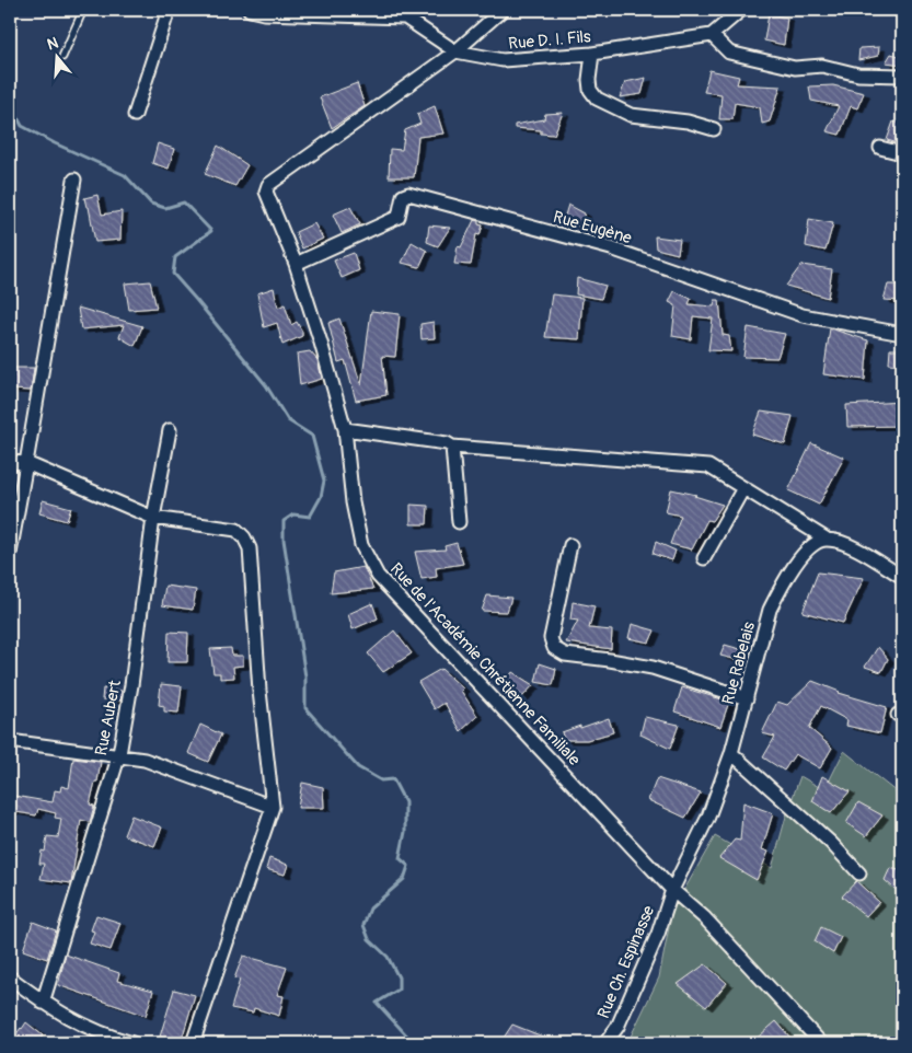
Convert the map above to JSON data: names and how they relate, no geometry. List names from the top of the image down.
{
  "streets": {
    "street": [
      "Rue D. I. Fils",
      "Rue Eugène",
      "Rue Rabelais",
      "Rue de l'Académie Chrétienne Familiale",
      "Rue Aubert",
      "Rue Ch. Espinasse"
    ]
  },
  "crossings": [
    ["Rue D. I. Fils", "Rue de l'Académie Chrétienne Familiale"],
    ["Rue Eugène", "Rue de l'Académie Chrétienne Familiale"],
    ["Rue Rabelais", "Rue de l'Académie Chrétienne Familiale"],
    ["Rue Rabelais", "Rue Ch. Espinasse"],
    ["Rue de l'Académie Chrétienne Familiale", "Rue Ch. Espinasse"]
  ],
  "north": "top"
}
